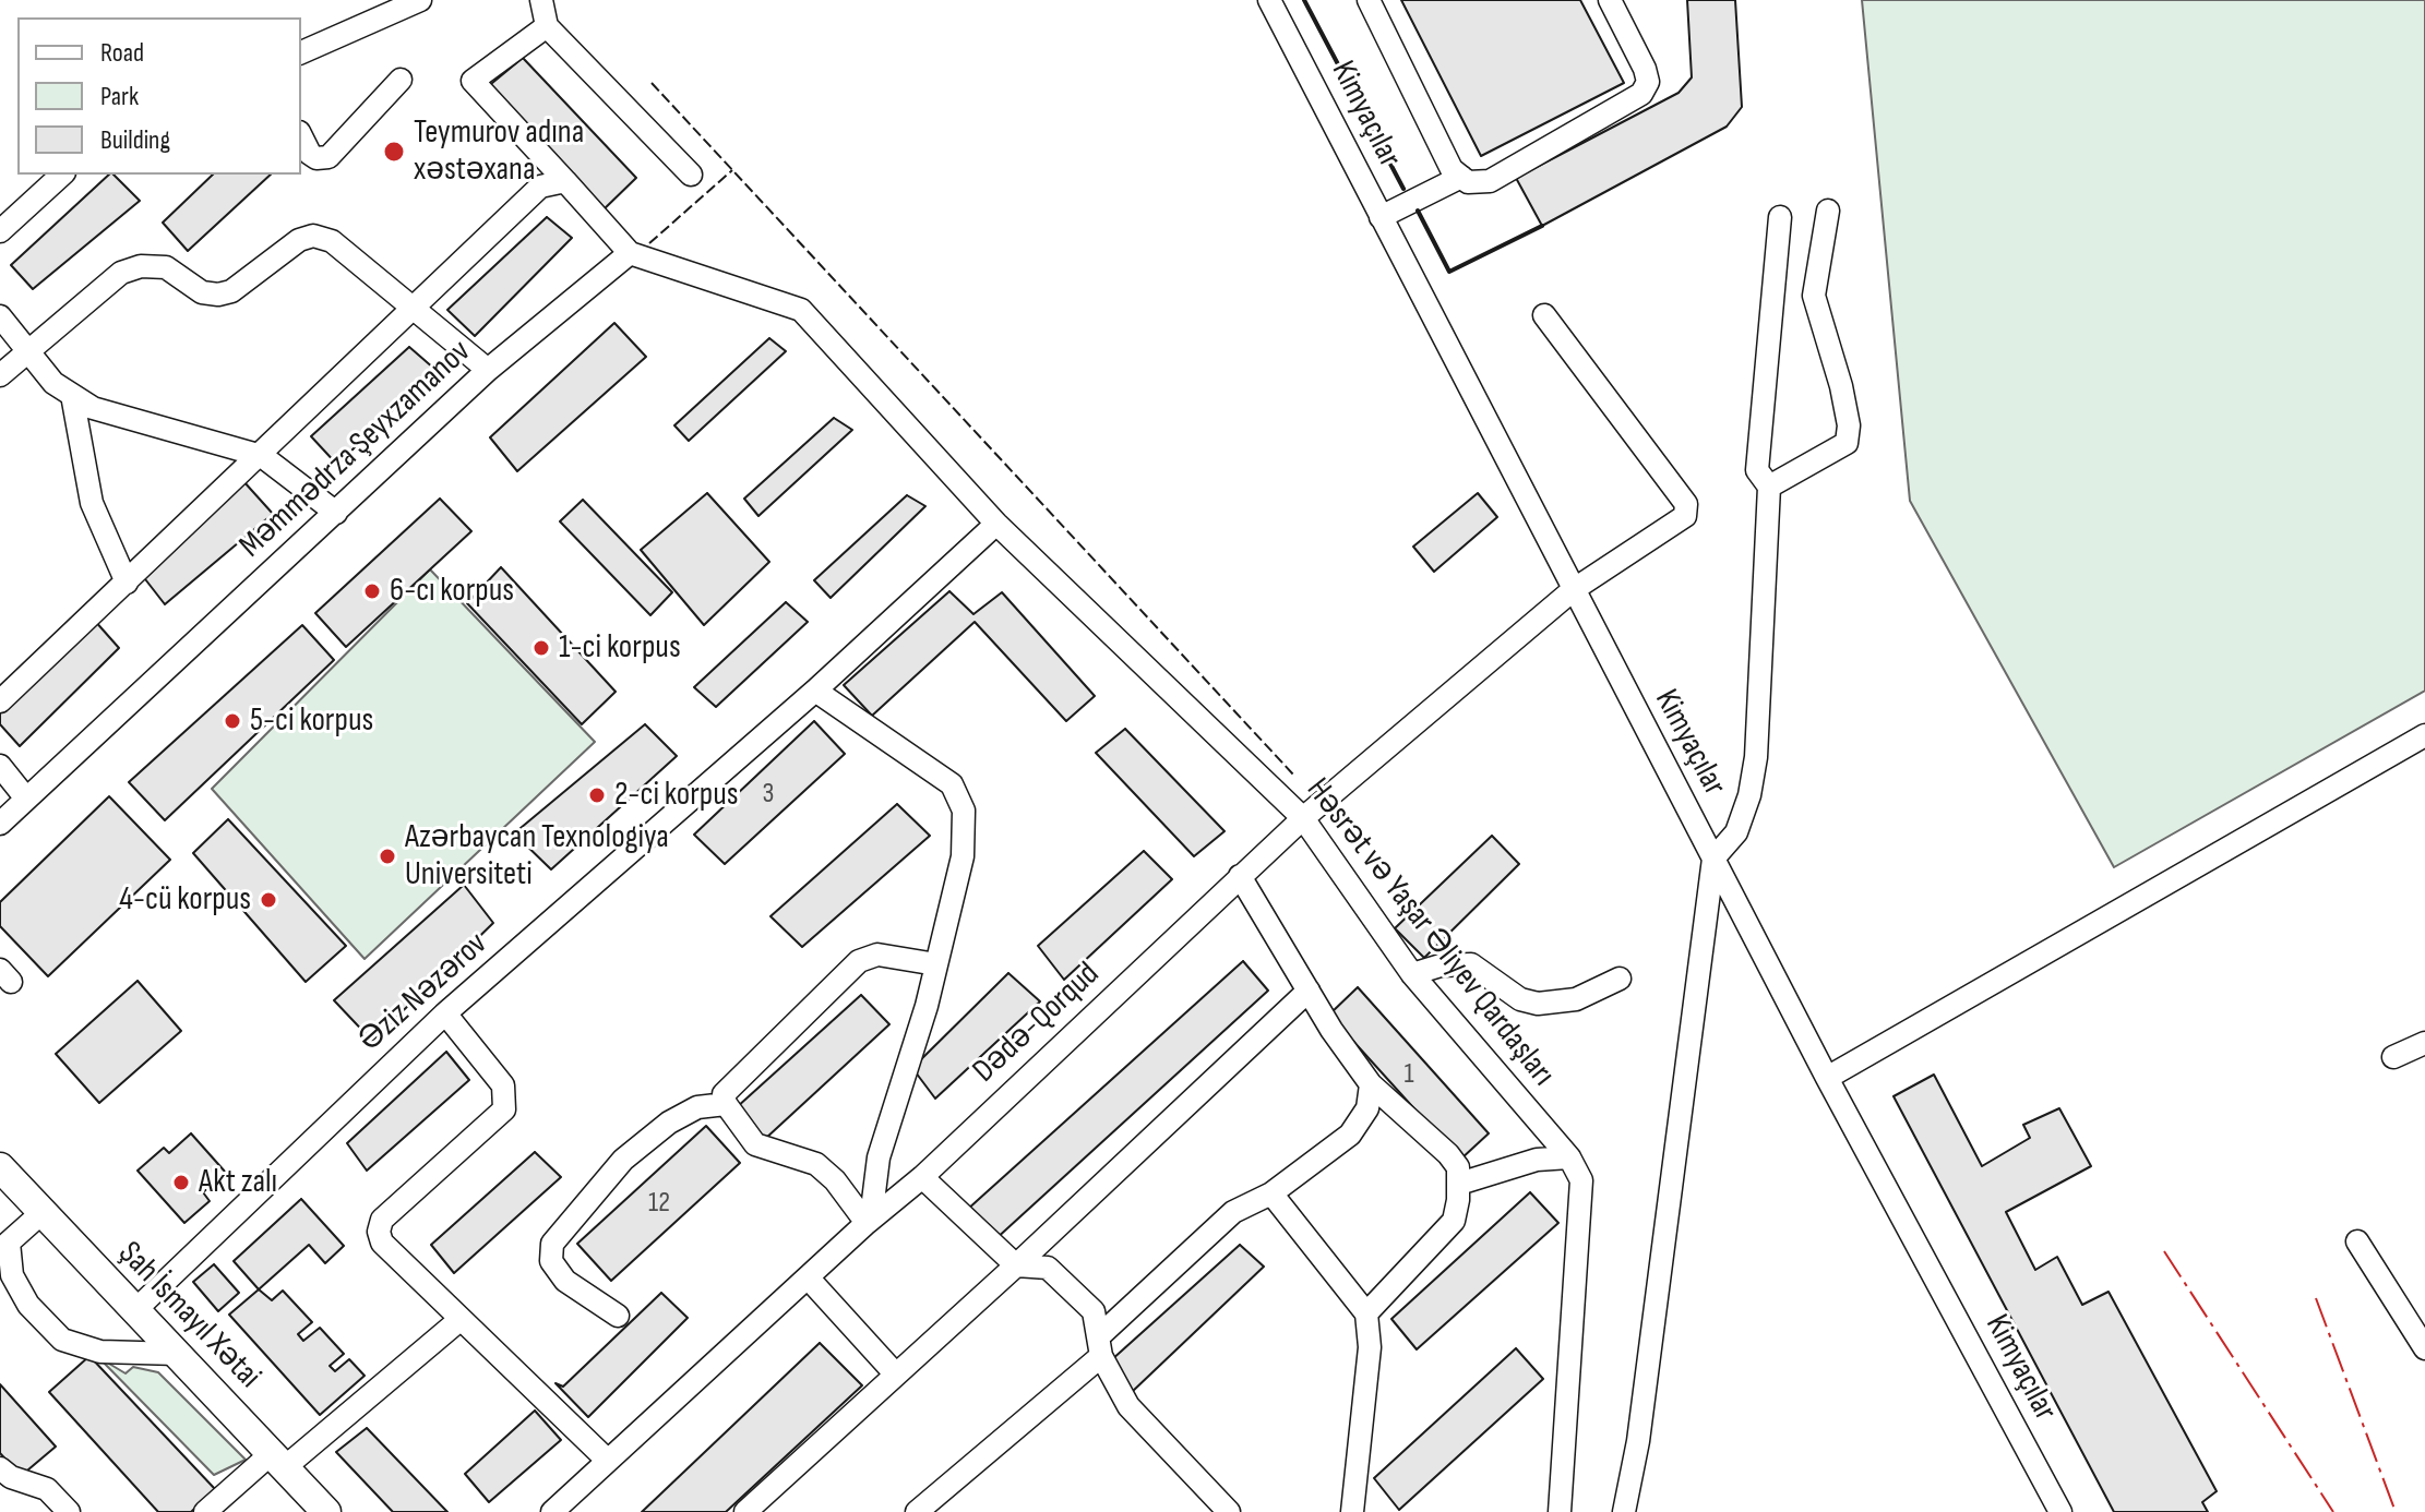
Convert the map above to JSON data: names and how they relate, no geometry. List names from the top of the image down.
{
  "streets": {
    "main road": ["Şah İsmayıl Xətai"],
    "street": [
      "Kimyaçılar",
      "Məmmədrza Şeyxzamanov",
      "Həsrət və Yaşar Əliyev Qardaşları",
      "Əziz Nəzərov",
      "Dədə-Qorqud"
    ]
  },
  "crossings": [
    ["Kimyaçılar", "Dədə-Qorqud"],
    ["Məmmədrza Şeyxzamanov", "Həsrət və Yaşar Əliyev Qardaşları"],
    ["Həsrət və Yaşar Əliyev Qardaşları", "Əziz Nəzərov"],
    ["Həsrət və Yaşar Əliyev Qardaşları", "Dədə-Qorqud"],
    ["Əziz Nəzərov", "Şah İsmayıl Xətai"]
  ],
  "places": [
    "Teymurov adına xəstəxana",
    "6-cı korpus",
    "1-ci korpus",
    "5-ci korpus",
    "2-ci korpus",
    "Azərbaycan Texnologiya Universiteti",
    "4-cü korpus",
    "Akt zalı"
  ],
  "house_numbers": ["3", "1", "12"],
  "legend": ["Road", "Park", "Building"]
}
